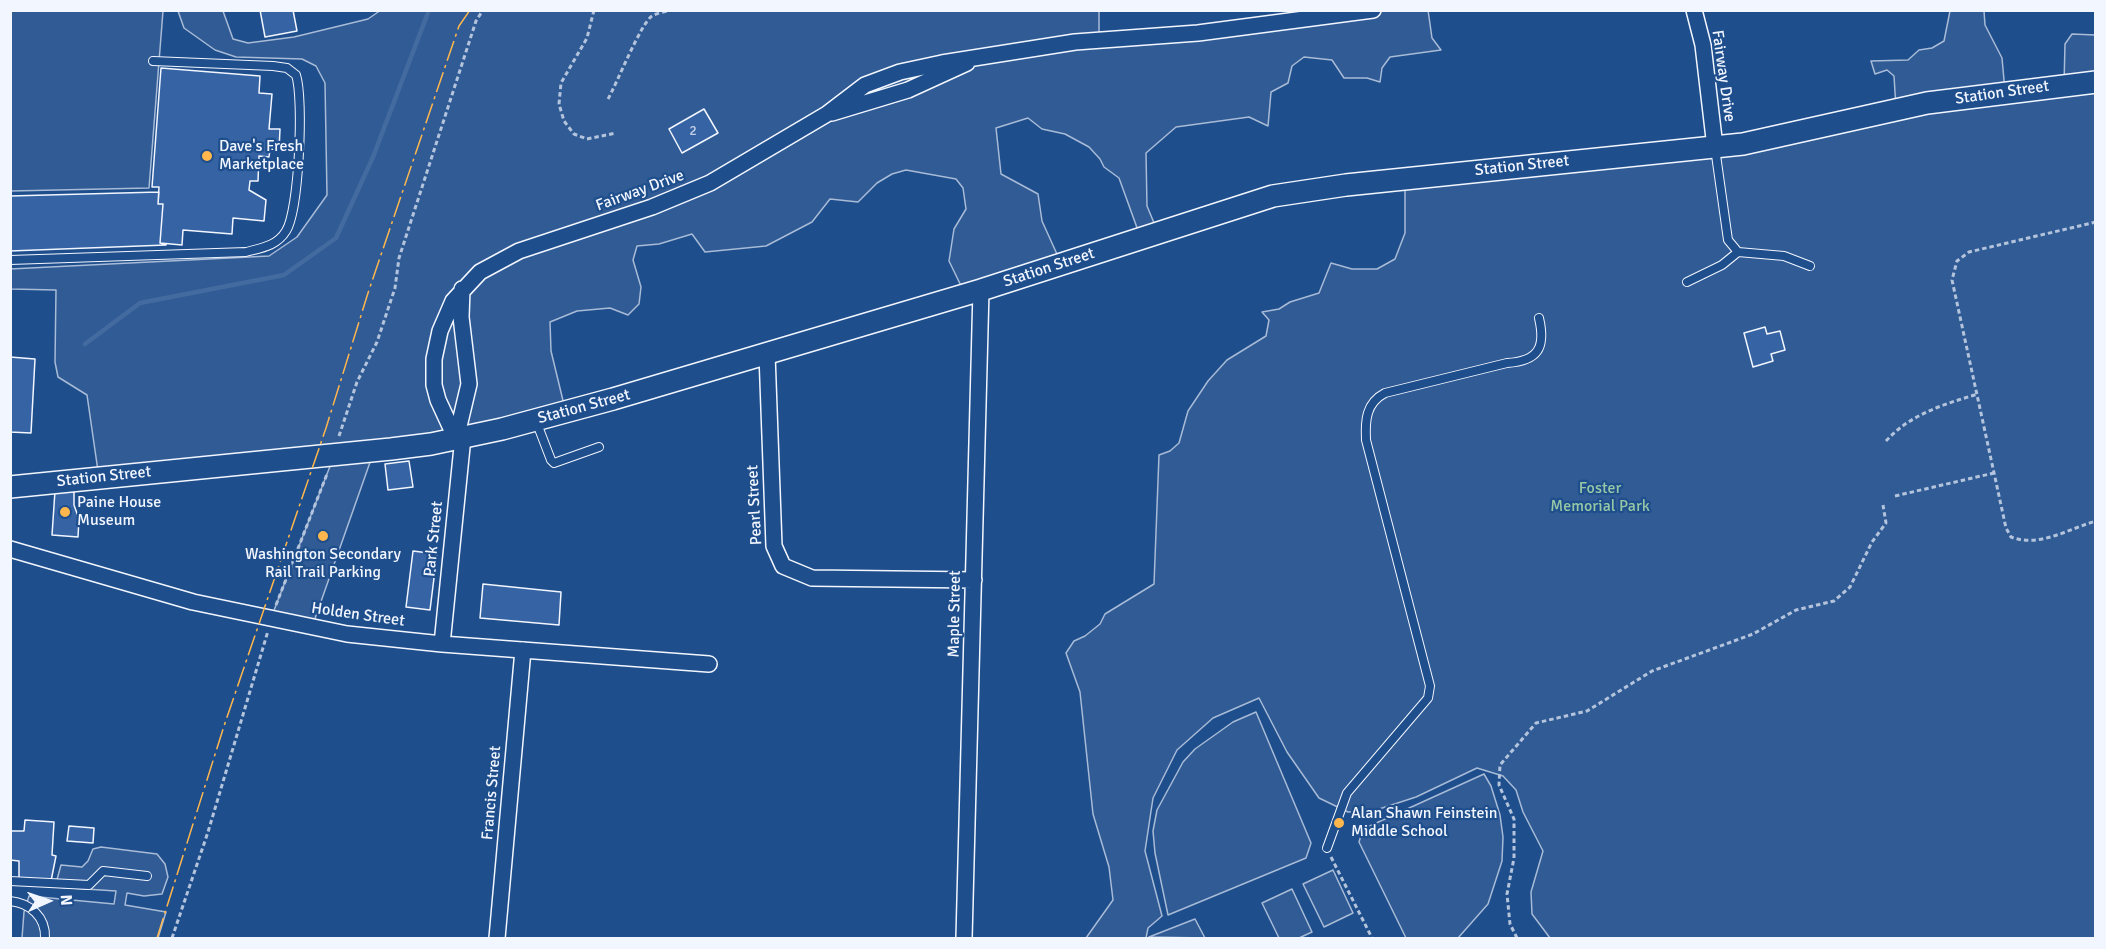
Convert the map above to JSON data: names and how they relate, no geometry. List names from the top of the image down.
{
  "streets": {
    "street": [
      "Fairway Drive",
      "Station Street",
      "Pearl Street",
      "Park Street",
      "Maple Street",
      "Holden Street",
      "Francis Street"
    ]
  },
  "crossings": [
    ["Fairway Drive", "Station Street"],
    ["Fairway Drive", "Park Street"],
    ["Station Street", "Pearl Street"],
    ["Station Street", "Park Street"],
    ["Station Street", "Maple Street"],
    ["Pearl Street", "Maple Street"],
    ["Park Street", "Holden Street"],
    ["Holden Street", "Francis Street"]
  ],
  "parks": ["Foster Memorial Park"],
  "places": [
    "Dave's Fresh Marketplace",
    "Paine House Museum",
    "Washington Secondary Rail Trail Parking",
    "Alan Shawn Feinstein Middle School"
  ],
  "house_numbers": ["2"],
  "north": "right"
}
